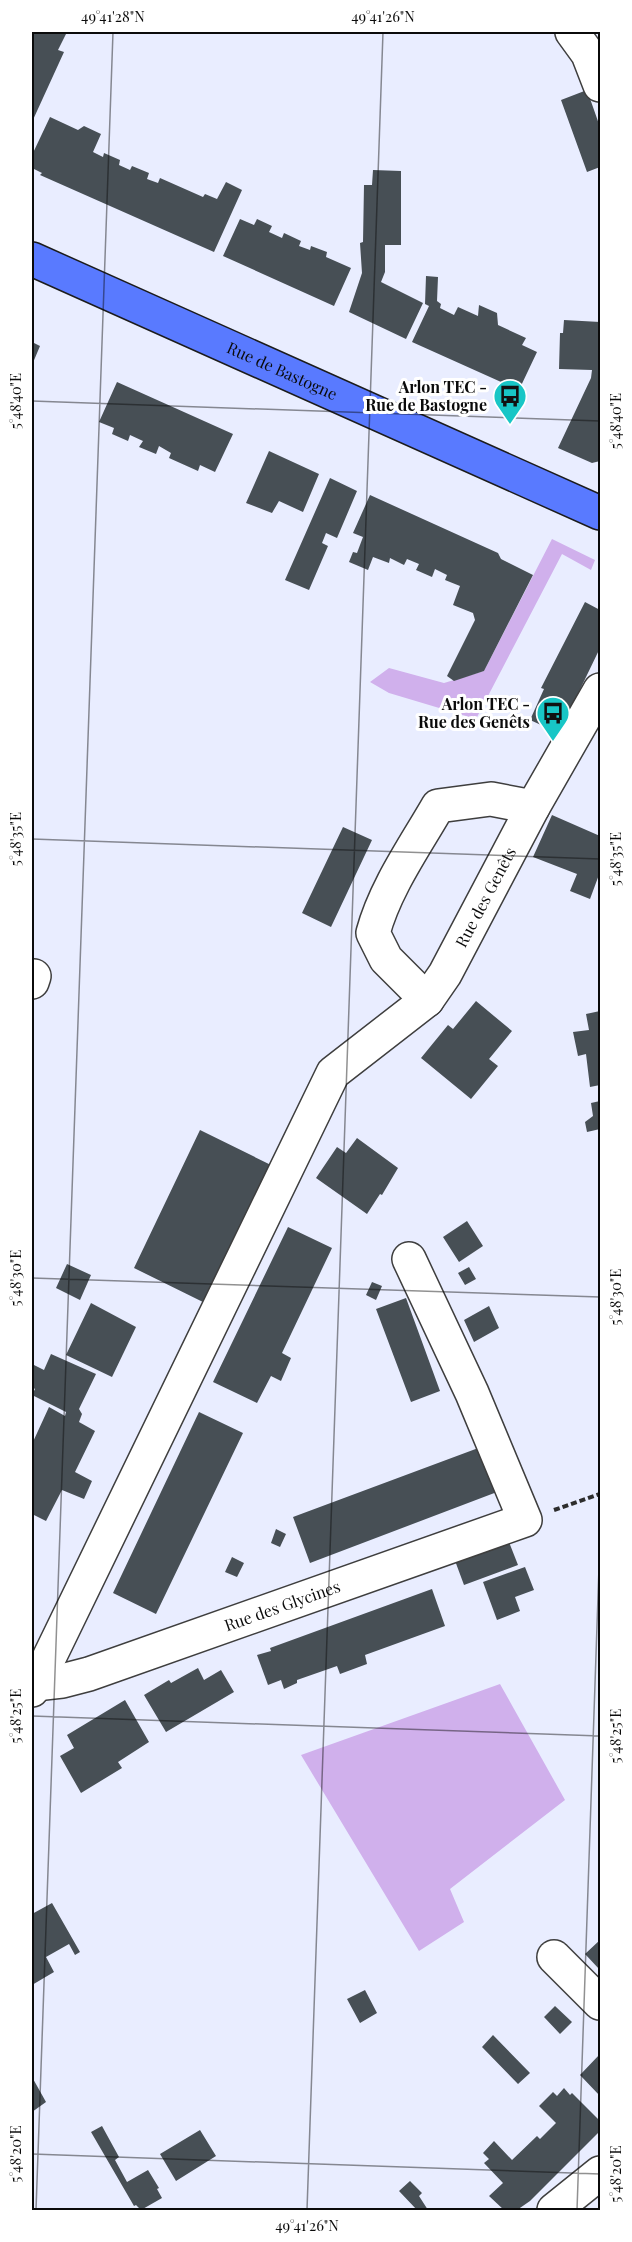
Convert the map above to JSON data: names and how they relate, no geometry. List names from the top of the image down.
{
  "streets": {
    "main road": ["Rue de Bastogne"],
    "street": ["Rue des Genêts", "Rue des Glycines"]
  },
  "crossings": [
    ["Rue des Genêts", "Rue des Glycines"]
  ],
  "places": {
    "bus stop": ["Arlon TEC - Rue de Bastogne", "Arlon TEC - Rue des Genêts"]
  },
  "coordinates": [
    "49°41'28\"N",
    "49°41'26\"N",
    "5°48'40\"E",
    "5°48'35\"E",
    "5°48'30\"E",
    "5°48'25\"E",
    "5°48'20\"E"
  ]
}
